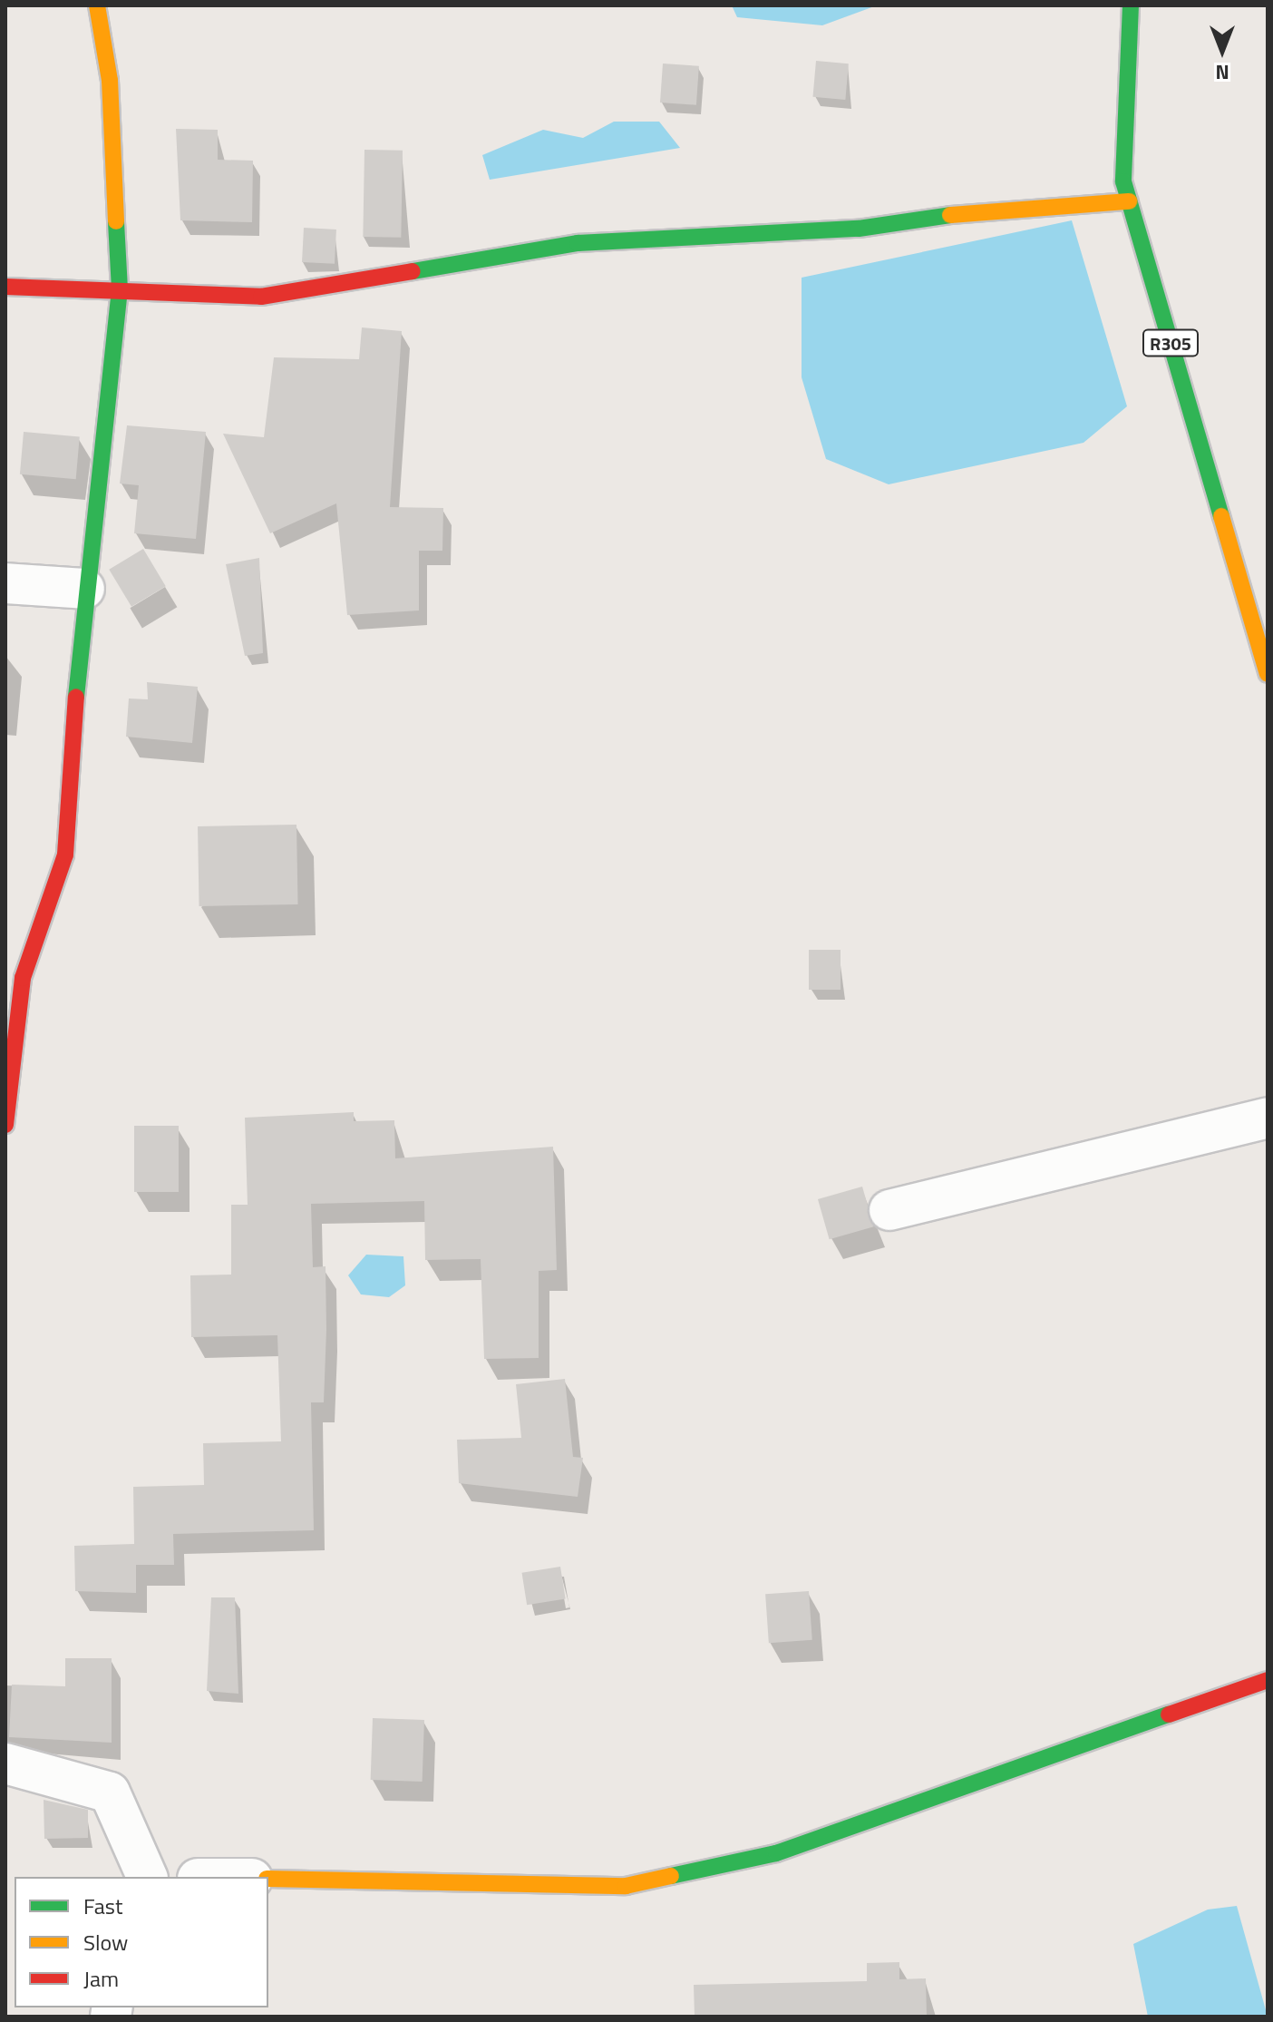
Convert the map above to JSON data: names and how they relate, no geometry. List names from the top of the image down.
{
  "streets": {
    "street": ["R305"]
  },
  "legend": ["Fast", "Slow", "Jam"],
  "north": "bottom"
}
